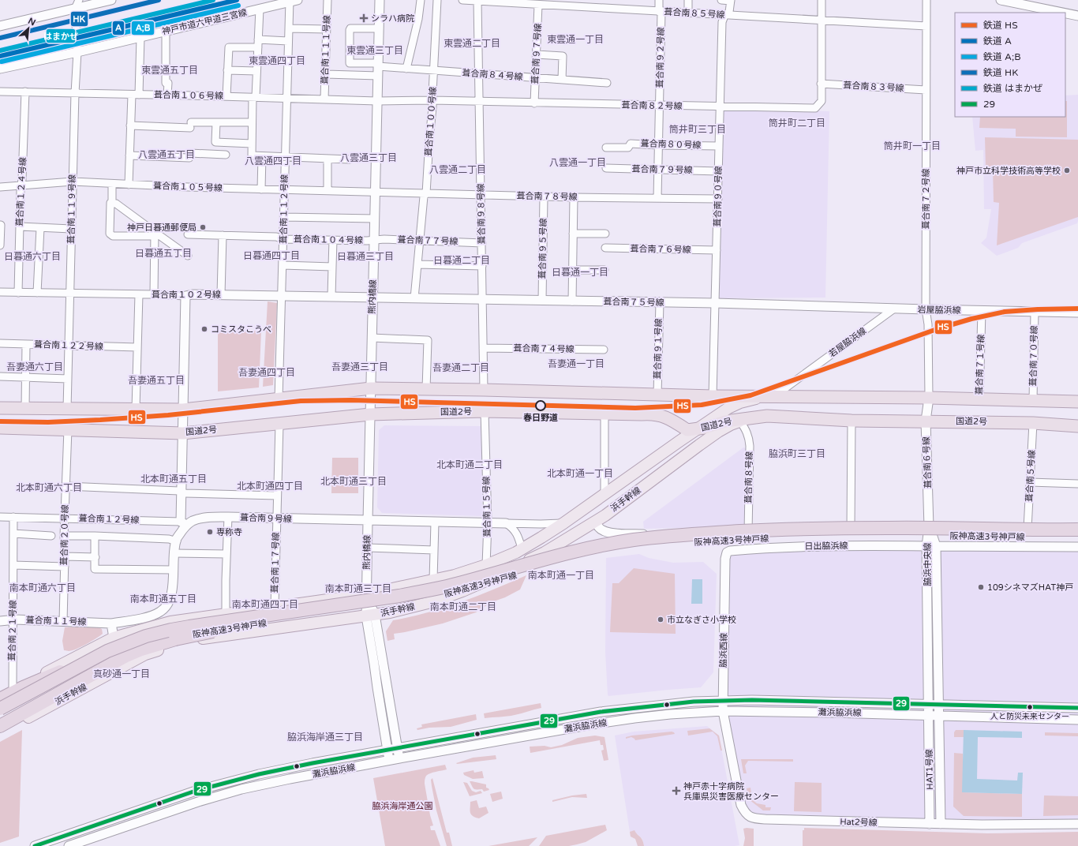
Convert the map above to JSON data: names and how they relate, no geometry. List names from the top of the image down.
{
  "streets": {
    "highway": ["国道2号", "阪神高速3号神戸線"],
    "main road": ["浜手幹線"],
    "street": [
      "葺合南８５号線",
      "神戸市道六甲道三宮線",
      "葺合南１１１号線",
      "葺合南９７号線",
      "葺合南９２号線",
      "葺合南８４号線",
      "葺合南８３号線",
      "葺合南１０６号線",
      "葺合南８２号線",
      "葺合南１００号線",
      "葺合南８０号線",
      "葺合南７９号線",
      "葺合南１０５号線",
      "葺合南１２４号線",
      "葺合南７８号線",
      "葺合南９０号線",
      "葺合南７２号線",
      "葺合南１１９号線",
      "葺合南１１２号線",
      "葺合南９８号線",
      "葺合南１０４号線",
      "葺合南７７号線",
      "葺合南９５号線",
      "葺合南７６号線",
      "葺合南１０２号線",
      "熊内橋線",
      "葺合南７５号線",
      "岩屋脇浜線",
      "若屋脇浜線",
      "葺合南１２２号線",
      "葺合南７４号線",
      "葺合南９１号線",
      "葺合南７０号線",
      "葺合南７１号線",
      "葺合南６号線",
      "葺合南５号線",
      "葺合南８号線",
      "葺合南１５号線",
      "葺合南９号線",
      "葺合南１２号線",
      "葺合南２０号線",
      "日出脇浜線",
      "葺合南１７号線",
      "脇浜中央線",
      "葺合南１１号線",
      "葺合南２１号線",
      "脇浜西線",
      "灘浜脇浜線",
      "HAT1号線",
      "Hat2号線"
    ]
  },
  "crossings": [
    ["葺合南８５号線", "葺合南９７号線"],
    ["葺合南８５号線", "葺合南９２号線"],
    ["葺合南８５号線", "葺合南８２号線"],
    ["葺合南８５号線", "葺合南９０号線"],
    ["葺合南８５号線", "葺合南７２号線"],
    ["葺合南８５号線", "葺合南９８号線"],
    ["神戸市道六甲道三宮線", "葺合南１１９号線"],
    ["神戸市道六甲道三宮線", "葺合南１１２号線"],
    ["葺合南１１１号線", "葺合南１０６号線"],
    ["葺合南９７号線", "葺合南８４号線"],
    ["葺合南９７号線", "葺合南８２号線"],
    ["葺合南９２号線", "葺合南８２号線"],
    ["葺合南９２号線", "葺合南８０号線"],
    ["葺合南９２号線", "葺合南７９号線"],
    ["葺合南９２号線", "葺合南７８号線"],
    ["葺合南８４号線", "葺合南１００号線"],
    ["葺合南８４号線", "葺合南９８号線"],
    ["葺合南８４号線", "熊内橋線"],
    ["葺合南８３号線", "葺合南８２号線"],
    ["葺合南８３号線", "葺合南７２号線"],
    ["葺合南１０６号線", "葺合南８２号線"],
    ["葺合南１０６号線", "葺合南１２４号線"],
    ["葺合南１０６号線", "葺合南１１９号線"],
    ["葺合南１０６号線", "葺合南１１２号線"],
    ["葺合南１０６号線", "熊内橋線"],
    ["葺合南８２号線", "葺合南１００号線"],
    ["葺合南８２号線", "葺合南９０号線"],
    ["葺合南８２号線", "葺合南９８号線"],
    ["葺合南８２号線", "熊内橋線"],
    ["葺合南１００号線", "葺合南７８号線"],
    ["葺合南１００号線", "葺合南７７号線"],
    ["葺合南１００号線", "葺合南７５号線"],
    ["葺合南８０号線", "葺合南９０号線"],
    ["葺合南７９号線", "葺合南９０号線"],
    ["葺合南１０５号線", "葺合南１２４号線"],
    ["葺合南１０５号線", "葺合南７８号線"],
    ["葺合南１０５号線", "葺合南１１９号線"],
    ["葺合南１０５号線", "葺合南１１２号線"],
    ["葺合南１０５号線", "熊内橋線"],
    ["葺合南１２４号線", "葺合南１０２号線"],
    ["葺合南７８号線", "葺合南９０号線"],
    ["葺合南７８号線", "葺合南９８号線"],
    ["葺合南７８号線", "葺合南９５号線"],
    ["葺合南７８号線", "熊内橋線"],
    ["葺合南９０号線", "葺合南７６号線"],
    ["葺合南９０号線", "葺合南７５号線"],
    ["葺合南７２号線", "岩屋脇浜線"],
    ["葺合南７２号線", "葺合南６号線"],
    ["葺合南１１９号線", "葺合南１０２号線"],
    ["葺合南１１９号線", "葺合南１２２号線"],
    ["葺合南１１２号線", "葺合南１０４号線"],
    ["葺合南１１２号線", "葺合南１０２号線"],
    ["葺合南９８号線", "葺合南７７号線"],
    ["葺合南９８号線", "葺合南７５号線"],
    ["葺合南９８号線", "葺合南７４号線"],
    ["葺合南１０４号線", "葺合南７７号線"],
    ["葺合南１０４号線", "熊内橋線"],
    ["葺合南７７号線", "熊内橋線"],
    ["葺合南９５号線", "葺合南７５号線"],
    ["葺合南１０２号線", "熊内橋線"],
    ["葺合南１０２号線", "葺合南７５号線"],
    ["熊内橋線", "葺合南７５号線"],
    ["熊内橋線", "国道2号"],
    ["熊内橋線", "浜手幹線"],
    ["熊内橋線", "葺合南９号線"],
    ["熊内橋線", "灘浜脇浜線"],
    ["葺合南７５号線", "岩屋脇浜線"],
    ["葺合南７５号線", "若屋脇浜線"],
    ["葺合南７５号線", "葺合南９１号線"],
    ["岩屋脇浜線", "若屋脇浜線"],
    ["岩屋脇浜線", "葺合南７０号線"],
    ["岩屋脇浜線", "葺合南７１号線"],
    ["若屋脇浜線", "浜手幹線"],
    ["国道2号", "葺合南６号線"],
    ["国道2号", "葺合南５号線"],
    ["国道2号", "浜手幹線"],
    ["国道2号", "葺合南１５号線"],
    ["国道2号", "葺合南２０号線"],
    ["国道2号", "葺合南１７号線"],
    ["葺合南６号線", "脇浜中央線"],
    ["葺合南８号線", "浜手幹線"],
    ["浜手幹線", "葺合南１５号線"],
    ["浜手幹線", "葺合南９号線"],
    ["浜手幹線", "葺合南１７号線"],
    ["浜手幹線", "葺合南２１号線"],
    ["葺合南１５号線", "葺合南９号線"],
    ["葺合南９号線", "葺合南１２号線"],
    ["葺合南９号線", "葺合南１７号線"],
    ["葺合南１２号線", "葺合南２０号線"],
    ["葺合南１２号線", "葺合南２１号線"],
    ["葺合南２０号線", "葺合南１１号線"],
    ["日出脇浜線", "脇浜中央線"],
    ["日出脇浜線", "脇浜西線"],
    ["脇浜中央線", "灘浜脇浜線"],
    ["脇浜中央線", "HAT1号線"],
    ["葺合南１１号線", "葺合南２１号線"],
    ["脇浜西線", "灘浜脇浜線"],
    ["脇浜西線", "Hat2号線"],
    ["灘浜脇浜線", "HAT1号線"],
    ["灘浜脇浜線", "Hat2号線"],
    ["HAT1号線", "Hat2号線"]
  ],
  "districts": [
    "東雲通一丁目",
    "東雲通二丁目",
    "東雲通三丁目",
    "東雲通四丁目",
    "東雲通五丁目",
    "筒井町二丁目",
    "筒井町三丁目",
    "筒井町一丁目",
    "八雲通五丁目",
    "八雲通三丁目",
    "八雲通四丁目",
    "八雲通一丁目",
    "八雲通二丁目",
    "日暮通五丁目",
    "日暮通四丁目",
    "日暮通六丁目",
    "日暮通三丁目",
    "日暮通二丁目",
    "日暮通一丁目",
    "吾妻通一丁目",
    "吾妻通六丁目",
    "吾妻通三丁目",
    "吾妻通二丁目",
    "吾妻通四丁目",
    "吾妻通五丁目",
    "脇浜町三丁目",
    "北本町通二丁目",
    "北本町通一丁目",
    "北本町通五丁目",
    "北本町通三丁目",
    "北本町通四丁目",
    "北本町通六丁目",
    "南本町通一丁目",
    "南本町通六丁目",
    "南本町通三丁目",
    "南本町通五丁目",
    "南本町通四丁目",
    "南本町通二丁目",
    "真砂通一丁目",
    "脇浜海岸通三丁目"
  ],
  "parks": ["脇浜海岸通公園"],
  "places": {
    "health": ["シラハ病院", "神戸赤十字病院 兵庫県災害医療センター"],
    "other": [
      "神戸市立科学技術高等学校",
      "神戸日暮通郵便局",
      "コミスタこうべ",
      "春日野道",
      "専称寺",
      "109シネマズHAT神戸",
      "市立なぎさ小学校",
      "人と防災未来センター"
    ]
  },
  "lines": [
    "rail line A",
    "rail line HK",
    "rail line はまかぜ",
    "rail line A;B",
    "rail line HS",
    "transit line 29"
  ],
  "legend": [
    "鉄道 HS",
    "鉄道 A",
    "鉄道 A;B",
    "鉄道 HK",
    "鉄道 はまかぜ",
    "29"
  ],
  "north": "top right"
}
